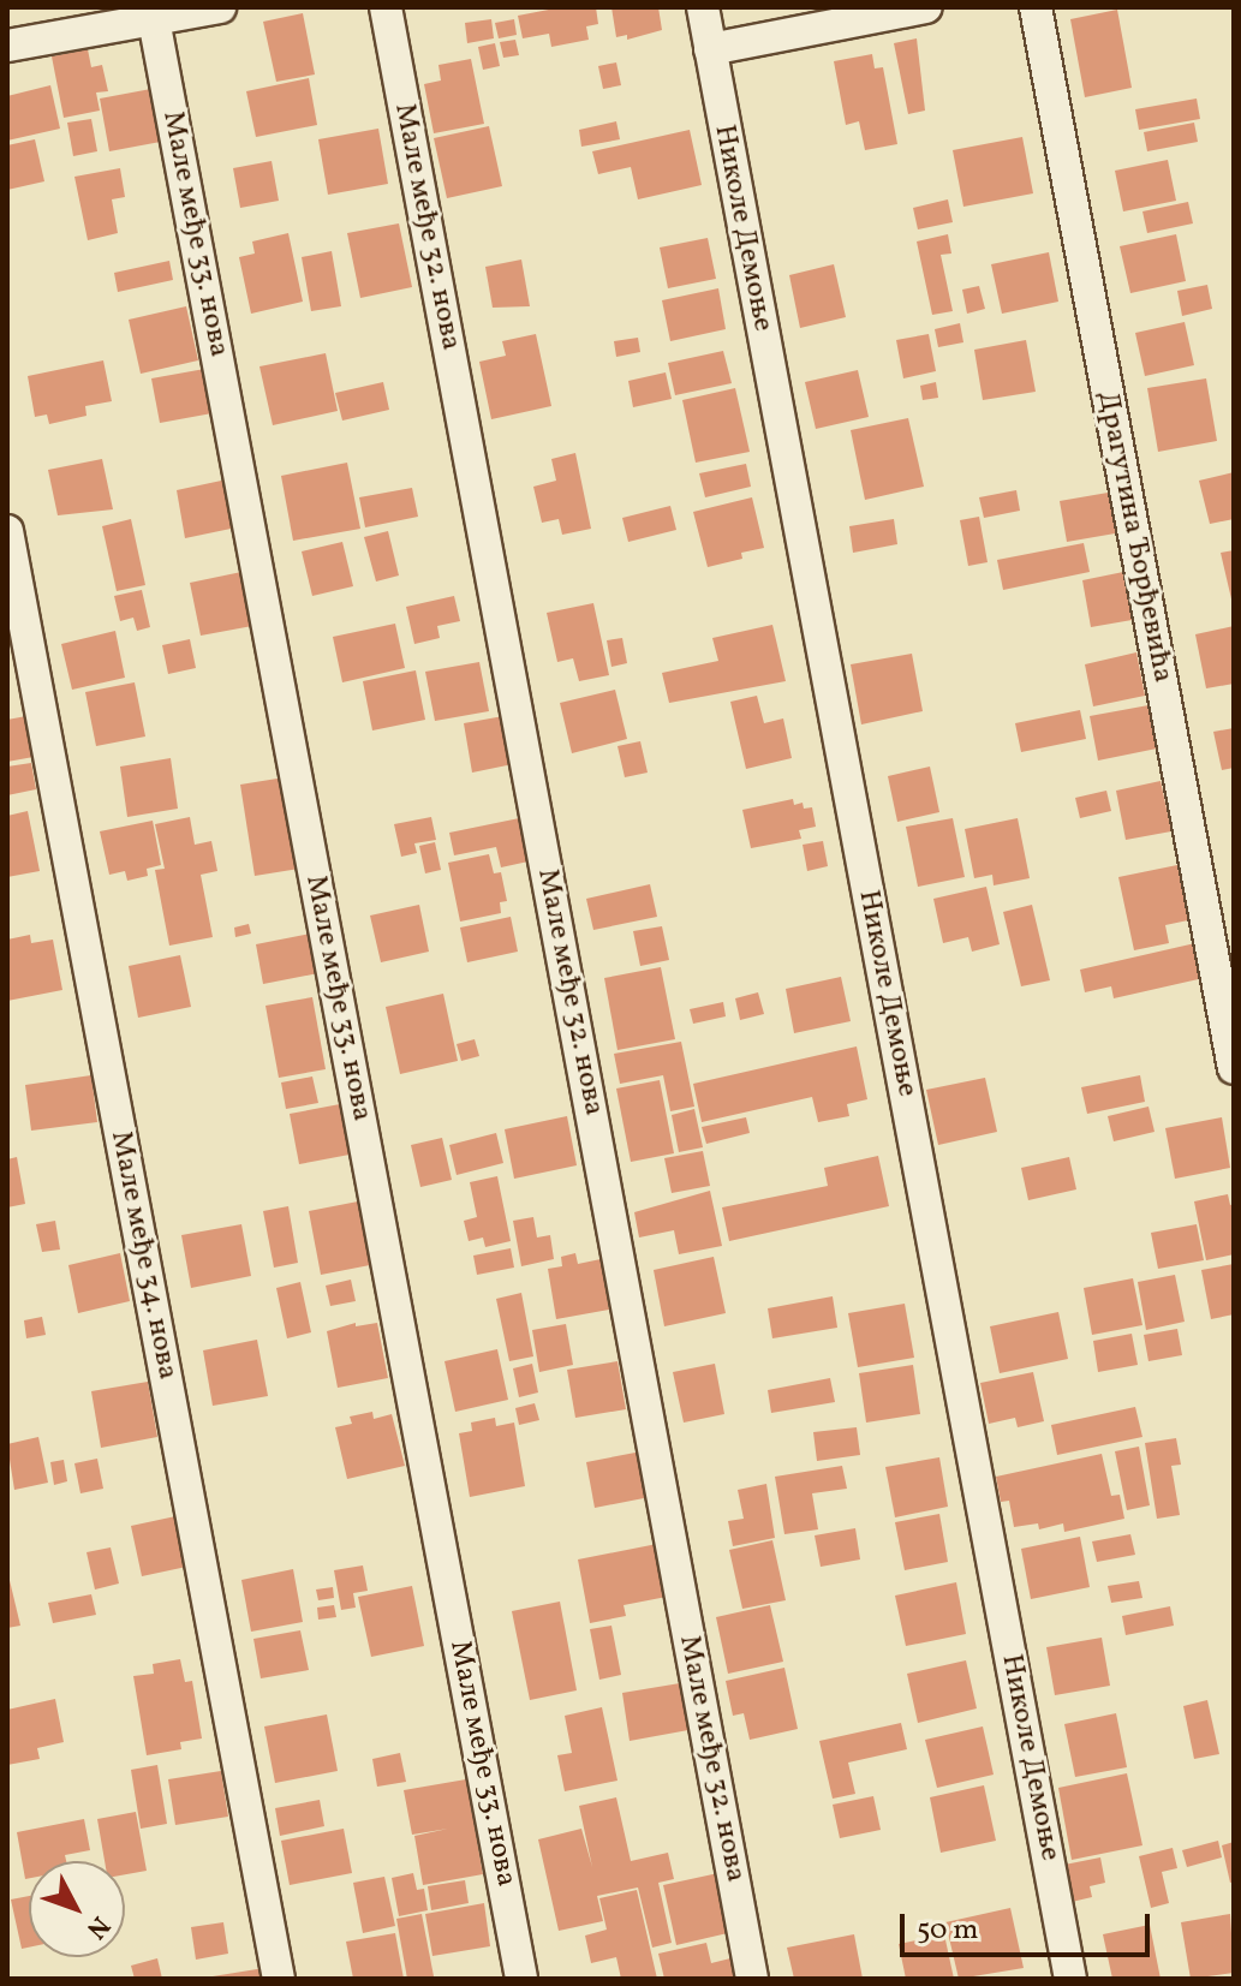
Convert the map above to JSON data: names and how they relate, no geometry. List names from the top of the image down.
{
  "streets": {
    "street": [
      "Мале међе 32. нова",
      "Николе Демоње",
      "Мале међе 33. нова",
      "Драгутина Ђорђевића",
      "Мале међе 34. нова"
    ]
  },
  "scale_bar": "50 m",
  "north": "bottom right"
}
